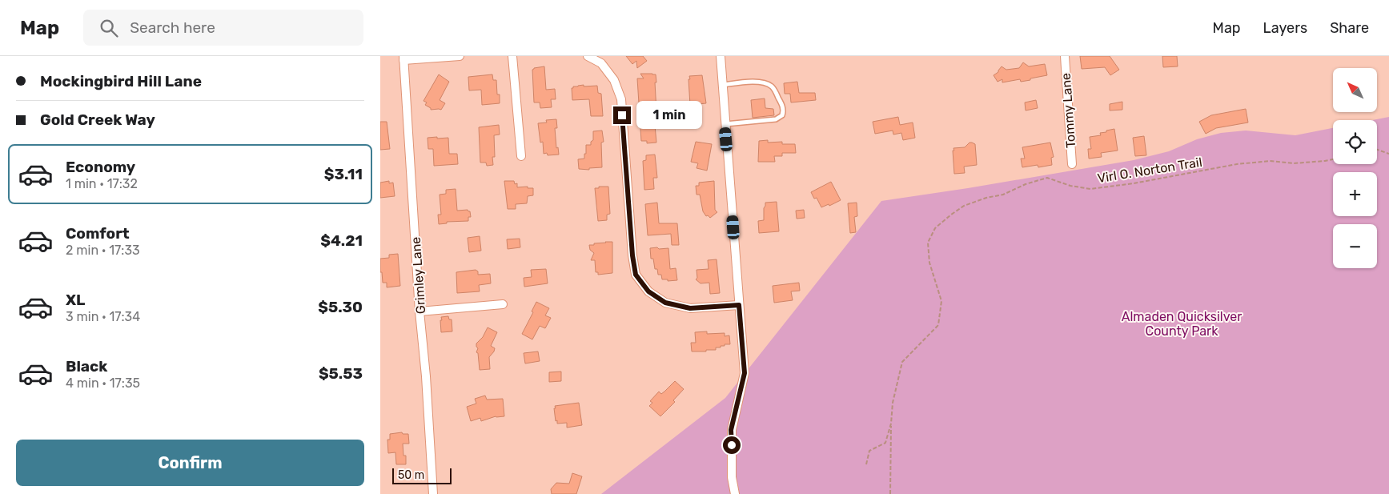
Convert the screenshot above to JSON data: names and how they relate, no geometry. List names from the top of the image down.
{
  "streets": {
    "street": ["Tommy Lane", "Grimley Lane"],
    "path": ["Virl O. Norton Trail"]
  },
  "parks": ["Almaden Quicksilver County Park"],
  "scale_bar": "50 m",
  "north": "top left",
  "page": {
    "header": "Map",
    "search": "Search here",
    "nav": ["Map", "Layers", "Share"],
    "banner": ["Mockingbird Hill Lane", "Gold Creek Way"],
    "map_buttons": ["+", "−"],
    "bubble": "1 min",
    "list": [
      {
        "name": "Economy",
        "note": "1 min · 17:32",
        "value": "$3.11"
      },
      {
        "name": "Comfort",
        "note": "2 min · 17:33",
        "value": "$4.21"
      },
      {
        "name": "XL",
        "note": "3 min · 17:34",
        "value": "$5.30"
      },
      {
        "name": "Black",
        "note": "4 min · 17:35",
        "value": "$5.53"
      }
    ],
    "buttons": "Confirm",
    "scale": "50 m"
  }
}
